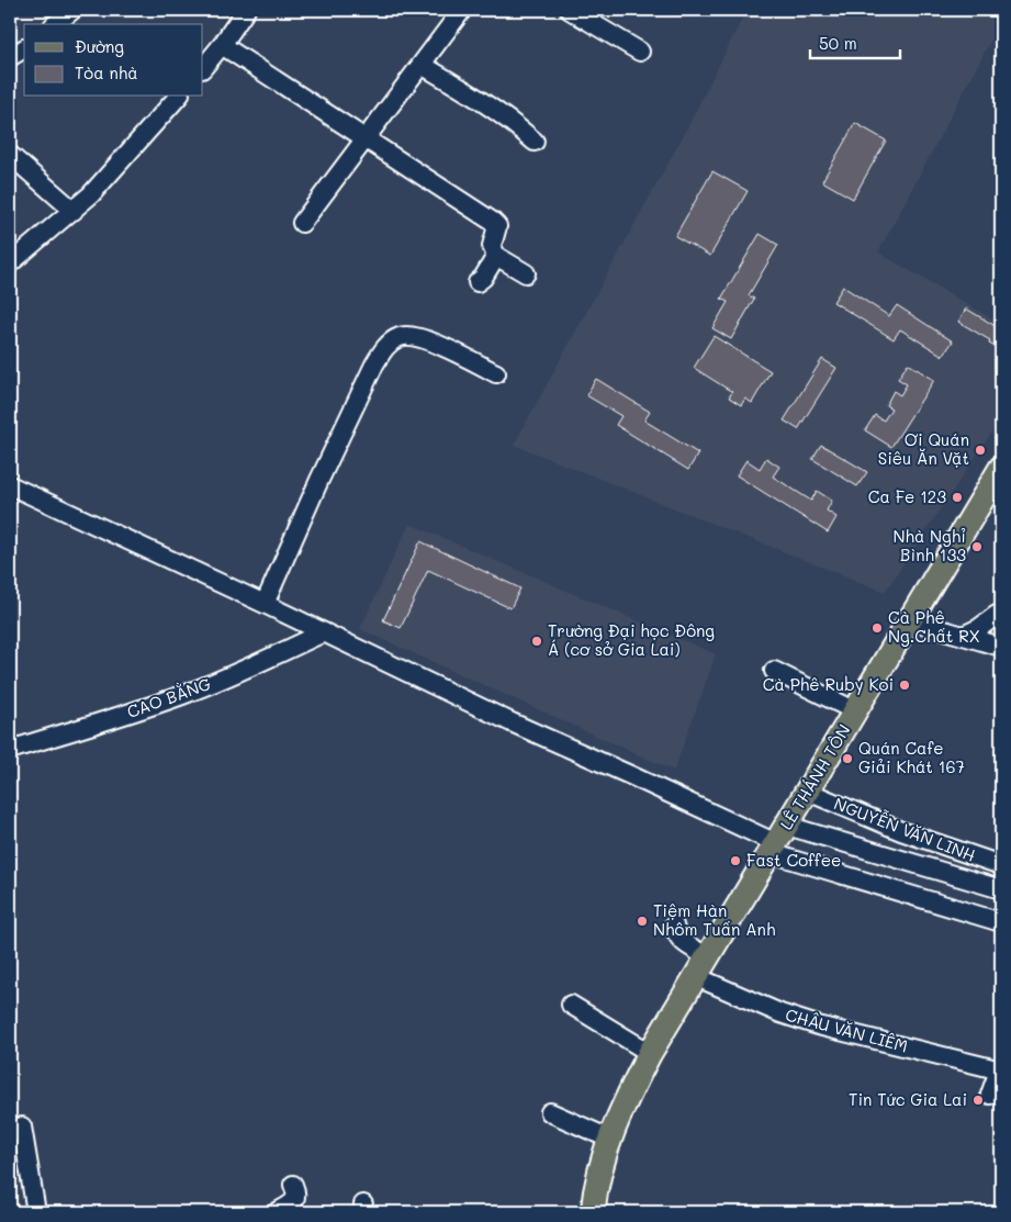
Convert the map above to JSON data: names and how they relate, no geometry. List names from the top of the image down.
{
  "streets": {
    "main road": ["LÊ THÁNH TÔN"],
    "street": ["CAO BẰNG", "NGUYỄN VĂN LINH", "CHÂU VĂN LIÊM"]
  },
  "crossings": [
    ["LÊ THÁNH TÔN", "NGUYỄN VĂN LINH"],
    ["LÊ THÁNH TÔN", "CHÂU VĂN LIÊM"]
  ],
  "places": [
    "Ơi Quán Siêu Ăn Vặt",
    "Ca Fe 123",
    "Nhà Nghỉ Bình 133",
    "Cà Phê Ng.Chất RX",
    "Trường Đại học Đông Á (cơ sở Gia Lai)",
    "Cà Phê Ruby Koi",
    "Quán Cafe Giải Khát 167",
    "Fast Coffee",
    "Tiệm Hàn Nhôm Tuấn Anh",
    "Tin Tức Gia Lai"
  ],
  "legend": ["Đường", "Tòa nhà"],
  "scale_bar": "50 m"
}
